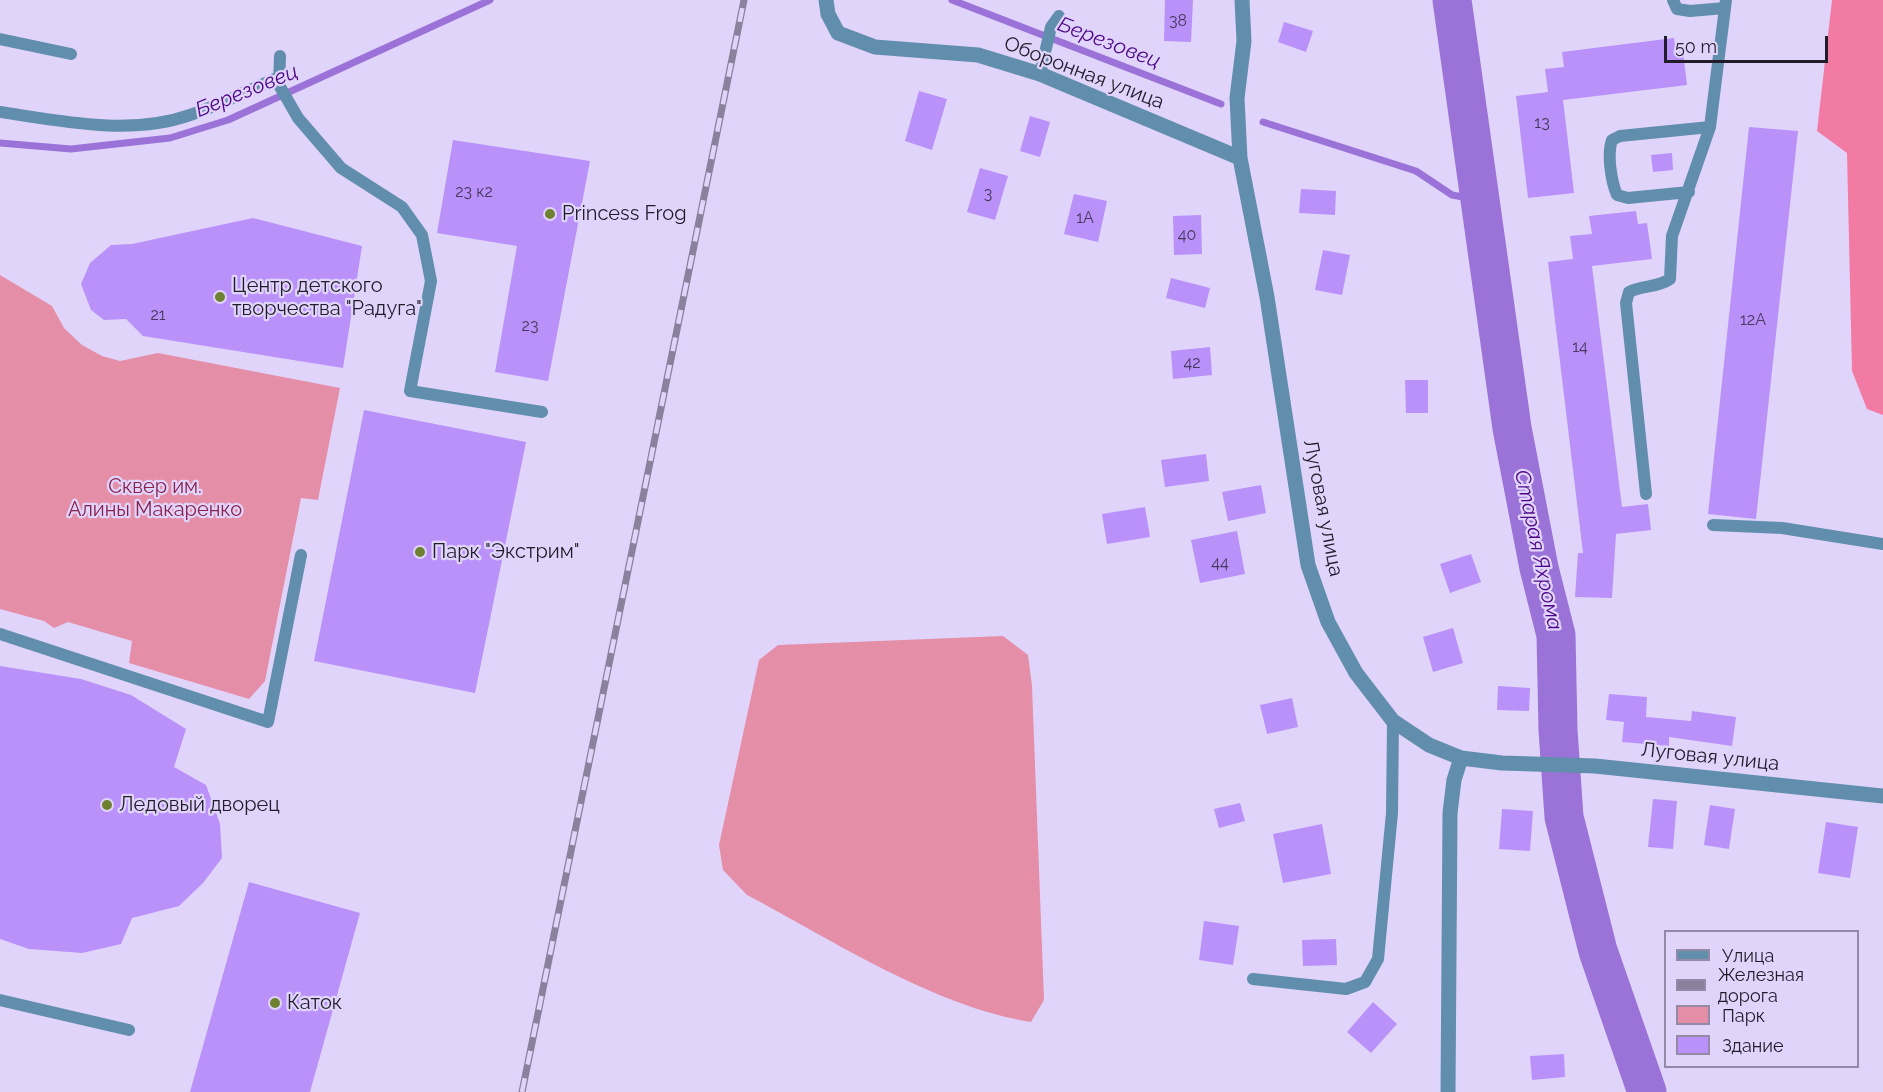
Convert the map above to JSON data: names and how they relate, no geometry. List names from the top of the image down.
{
  "streets": {
    "street": ["Оборонная улица", "Луговая улица"]
  },
  "crossings": [
    ["Оборонная улица", "Луговая улица"]
  ],
  "water": ["Березовец", "Старая Яхрома"],
  "parks": ["Сквер им. Алины Макаренко"],
  "places": [
    "Princess Frog",
    "Центр детского творчества \"Радуга\"",
    "Парк \"Экстрим\"",
    "Ледовый дворец",
    "Каток"
  ],
  "house_numbers": [
    "38",
    "13",
    "23 к2",
    "3",
    "1А",
    "40",
    "21",
    "12А",
    "23",
    "14",
    "42",
    "44"
  ],
  "legend": [
    "Улица",
    "Железная дорога",
    "Парк",
    "Здание"
  ],
  "scale_bar": "50 m"
}
